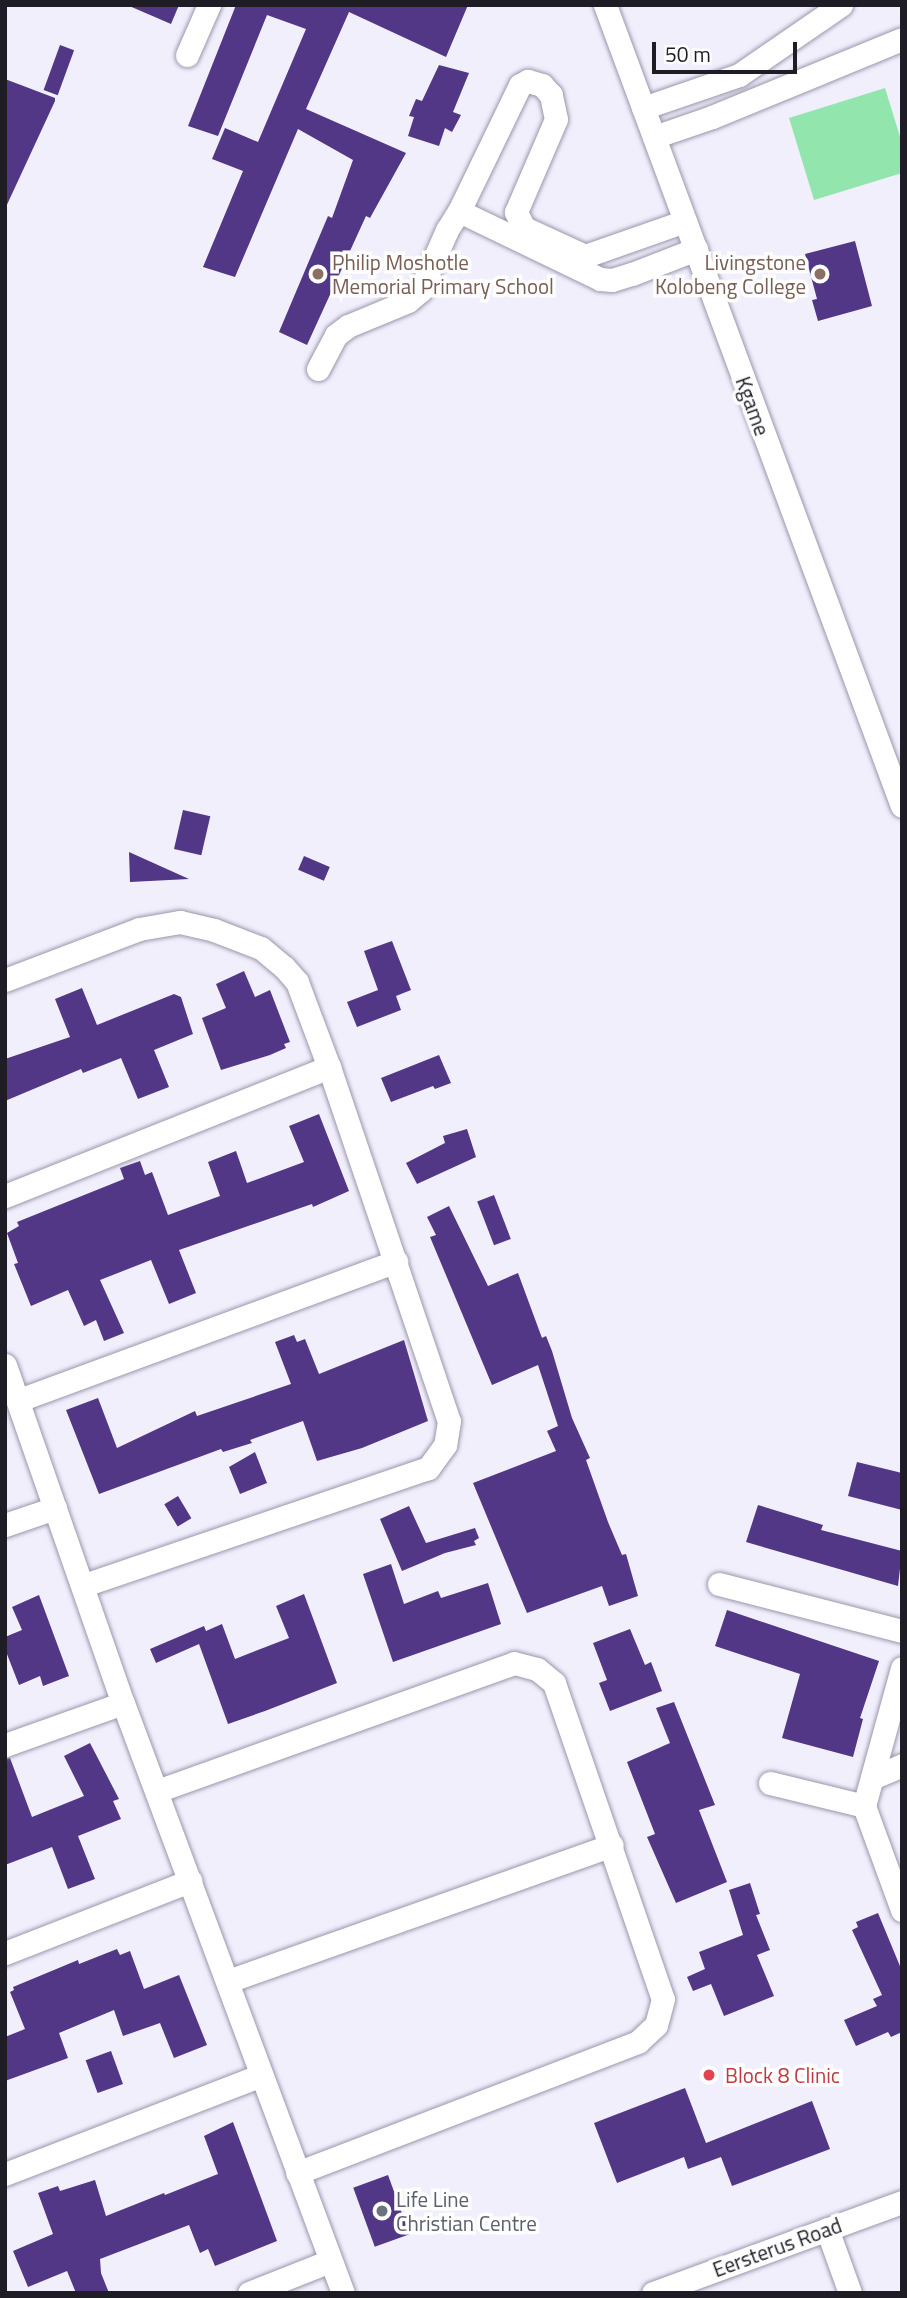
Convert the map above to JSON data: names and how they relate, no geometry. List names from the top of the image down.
{
  "streets": {
    "street": ["Kgame", "Eersterus Road"]
  },
  "places": [
    "Philip Moshotle Memorial Primary School",
    "Livingstone Kolobeng College",
    "Block 8 Clinic",
    "Life Line Christian Centre"
  ],
  "scale_bar": "50 m"
}
